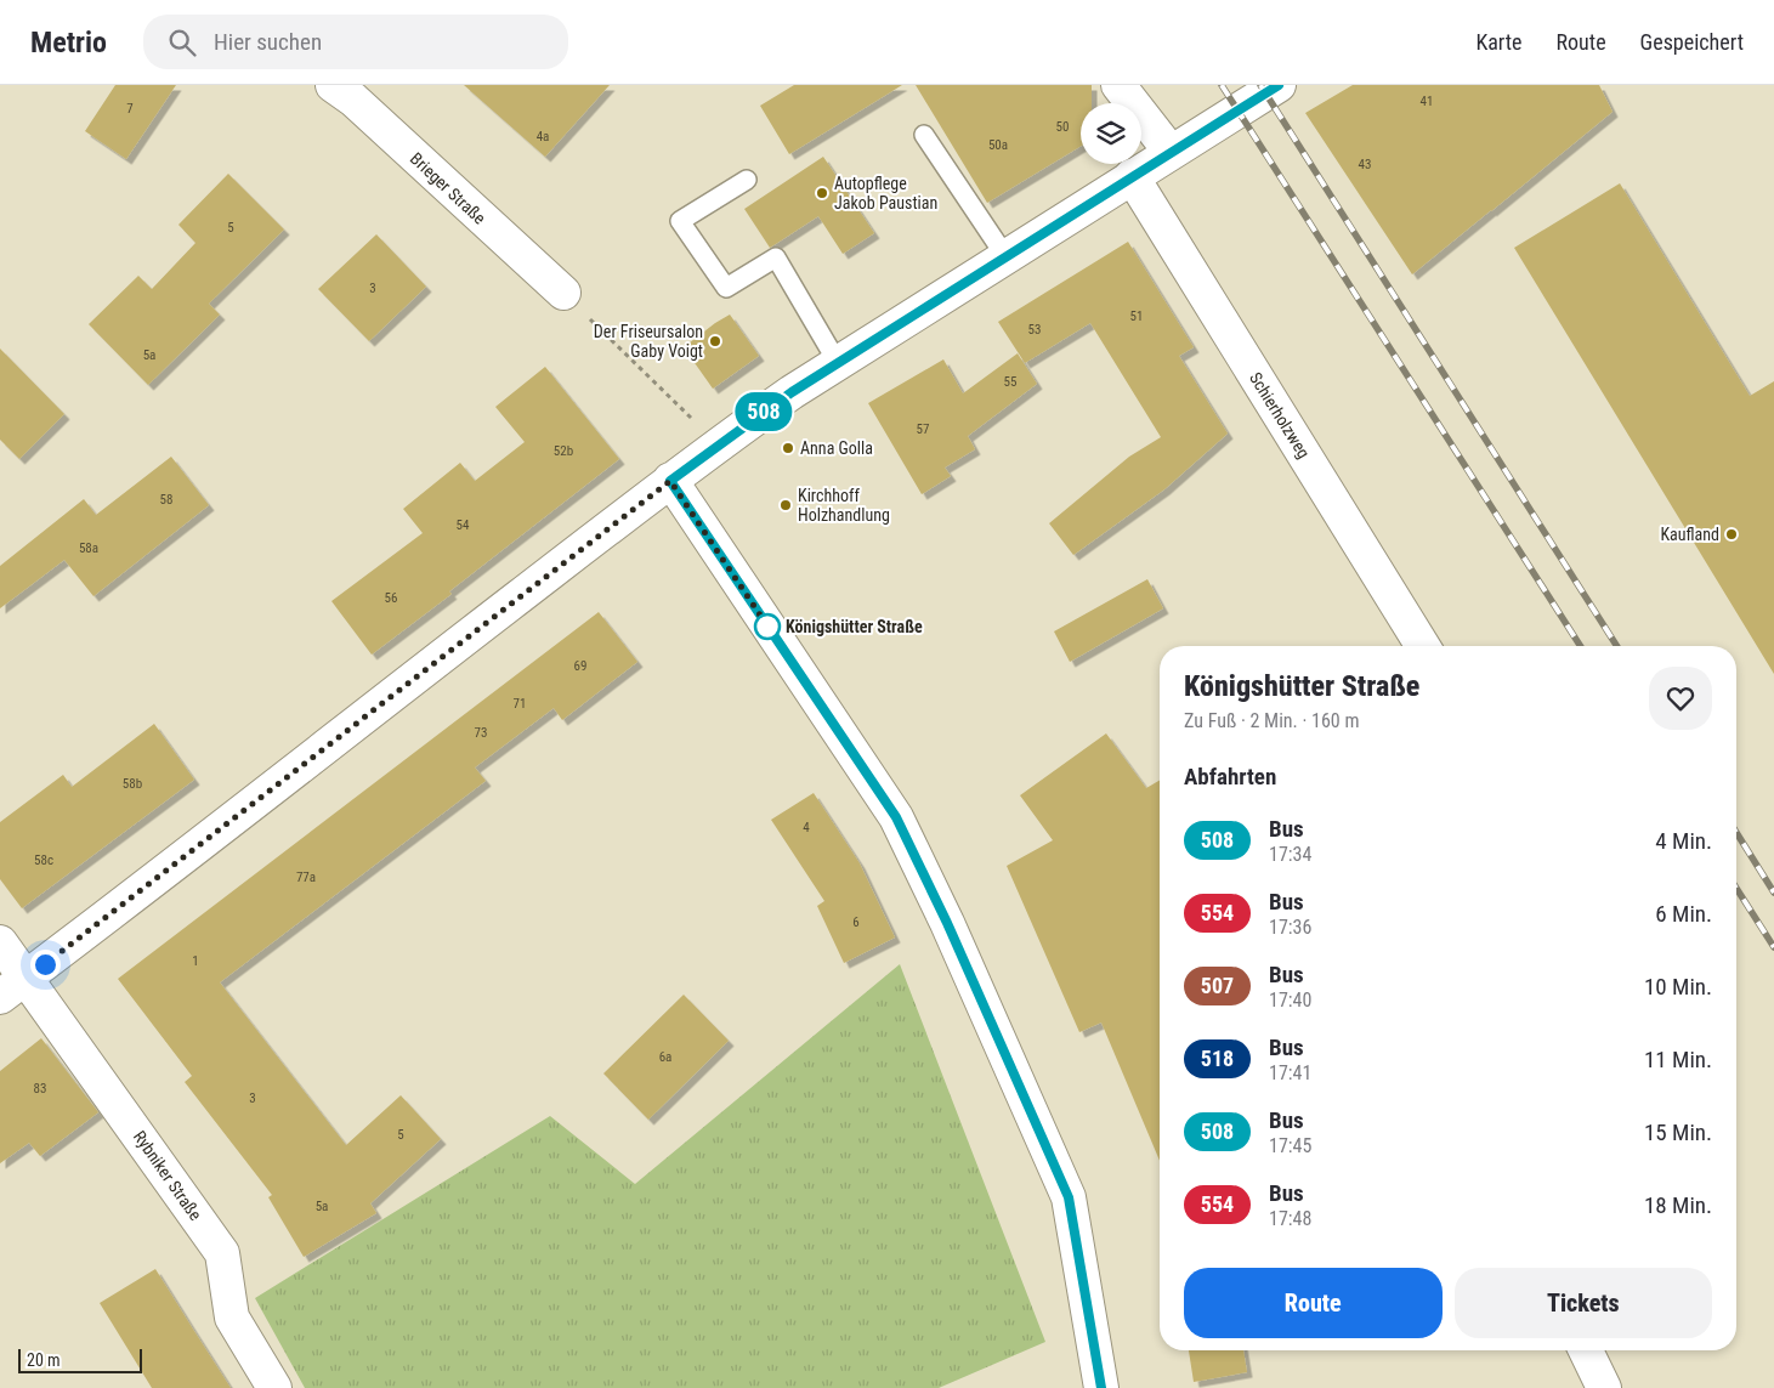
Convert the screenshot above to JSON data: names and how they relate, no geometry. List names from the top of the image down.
{
  "streets": {
    "street": ["Brieger Straße", "Schierholzweg", "Rybniker Straße"]
  },
  "places": [
    "Autopflege Jakob Paustian",
    "Der Friseursalon Gaby Voigt",
    "Anna Golla",
    "Kirchhoff Holzhandlung",
    "Kaufland",
    "Königshütter Straße"
  ],
  "lines": ["bus line 508"],
  "house_numbers": [
    "41",
    "7",
    "50",
    "4a",
    "50a",
    "43",
    "5",
    "3",
    "51",
    "53",
    "5a",
    "55",
    "57",
    "52b",
    "58",
    "54",
    "58a",
    "56",
    "69",
    "71",
    "73",
    "58b",
    "4",
    "58c",
    "77a",
    "6",
    "1",
    "6a",
    "83",
    "3",
    "5",
    "5a"
  ],
  "scale_bar": "20 m",
  "page": {
    "header": "Metrio",
    "search": "Hier suchen",
    "nav": ["Karte", "Route", "Gespeichert"],
    "on_map": "508",
    "heading": [
      ["Königshütter Straße", "Zu Fuß · 2 Min. · 160 m"],
      "Abfahrten"
    ],
    "list": [
      {
        "mark": "508",
        "name": "Bus",
        "note": "17:34",
        "value": "4 Min."
      },
      {
        "mark": "554",
        "name": "Bus",
        "note": "17:36",
        "value": "6 Min."
      },
      {
        "mark": "507",
        "name": "Bus",
        "note": "17:40",
        "value": "10 Min."
      },
      {
        "mark": "518",
        "name": "Bus",
        "note": "17:41",
        "value": "11 Min."
      },
      {
        "mark": "508",
        "name": "Bus",
        "note": "17:45",
        "value": "15 Min."
      },
      {
        "mark": "554",
        "name": "Bus",
        "note": "17:48",
        "value": "18 Min."
      }
    ],
    "buttons": ["Route", "Tickets"],
    "scale": "20 m"
  }
}
